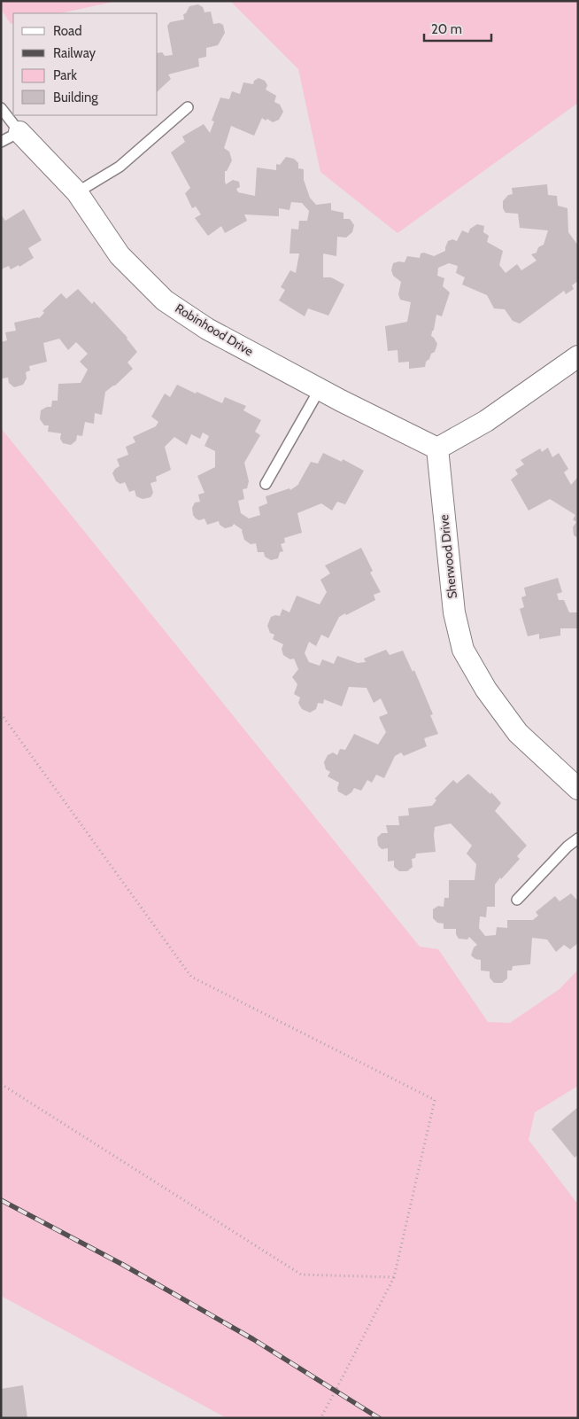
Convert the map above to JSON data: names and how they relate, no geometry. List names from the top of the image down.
{
  "streets": {
    "street": ["Robinhood Drive", "Sherwood Drive"]
  },
  "crossings": [
    ["Robinhood Drive", "Sherwood Drive"]
  ],
  "legend": [
    "Road",
    "Railway",
    "Park",
    "Building"
  ],
  "scale_bar": "20 m"
}
